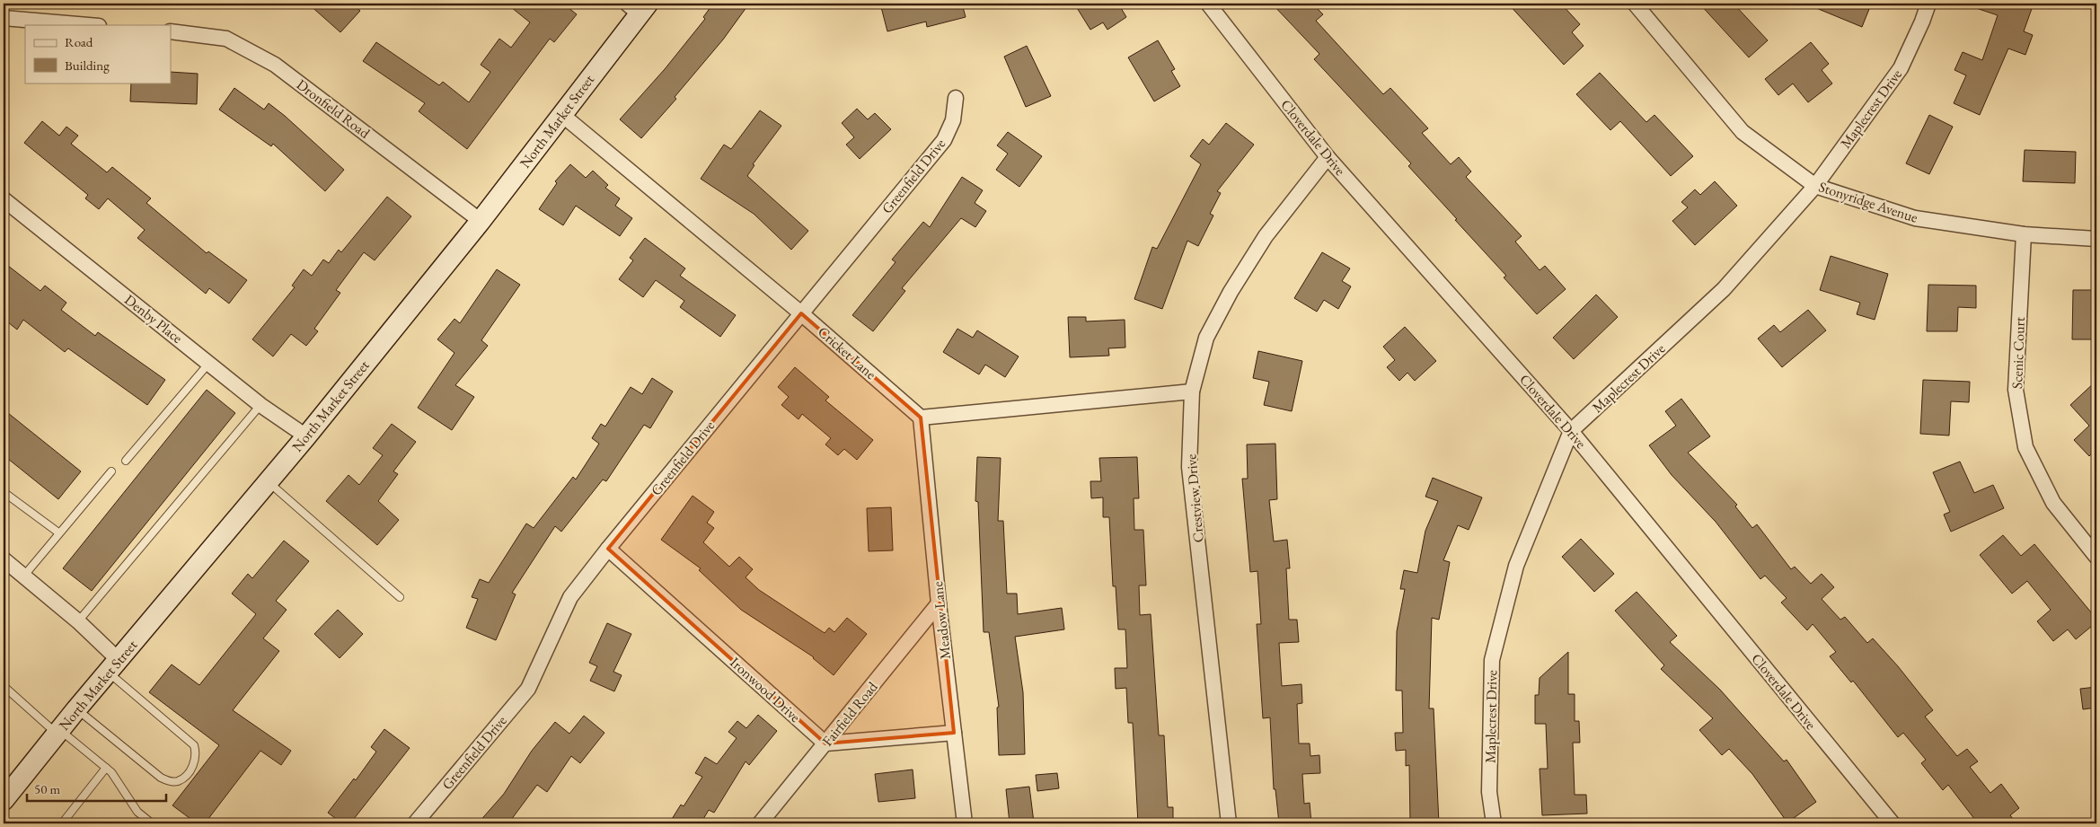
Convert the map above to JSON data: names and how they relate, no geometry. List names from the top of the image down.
{
  "streets": {
    "street": [
      "Dronfield Road",
      "Maplecrest Drive",
      "North Market Street",
      "Cloverdale Drive",
      "Greenfield Drive",
      "Stonyridge Avenue",
      "Denby Place",
      "Cricket Lane",
      "Scenic Court",
      "Crestview Drive",
      "Meadow Lane",
      "Ironwood Drive",
      "Fairfield Road"
    ]
  },
  "crossings": [
    ["Dronfield Road", "North Market Street"],
    ["Maplecrest Drive", "Cloverdale Drive"],
    ["Maplecrest Drive", "Stonyridge Avenue"],
    ["North Market Street", "Denby Place"],
    ["North Market Street", "Cricket Lane"],
    ["Cloverdale Drive", "Crestview Drive"],
    ["Greenfield Drive", "Cricket Lane"],
    ["Greenfield Drive", "Ironwood Drive"],
    ["Stonyridge Avenue", "Scenic Court"],
    ["Cricket Lane", "Meadow Lane"],
    ["Meadow Lane", "Fairfield Road"],
    ["Ironwood Drive", "Fairfield Road"]
  ],
  "legend": ["Road", "Building"],
  "scale_bar": "50 m"
}
